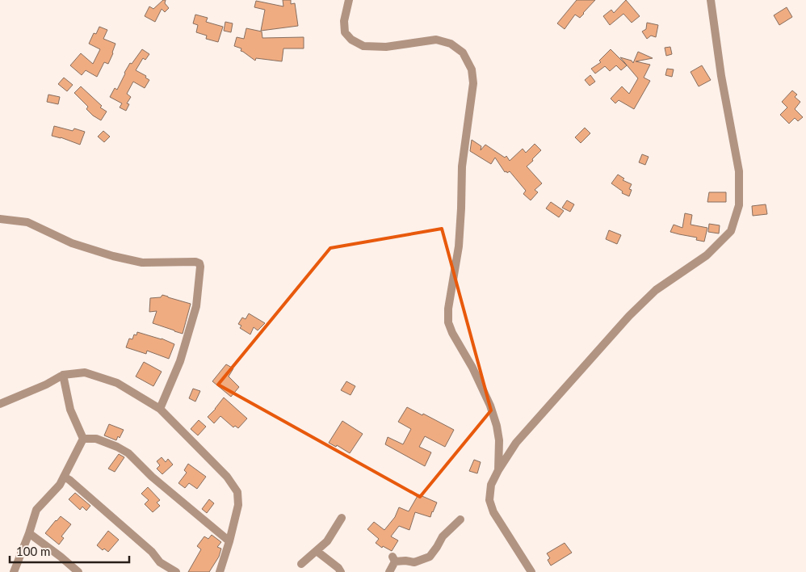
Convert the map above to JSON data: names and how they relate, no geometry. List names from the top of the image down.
{
  "scale_bar": "100 m"
}
